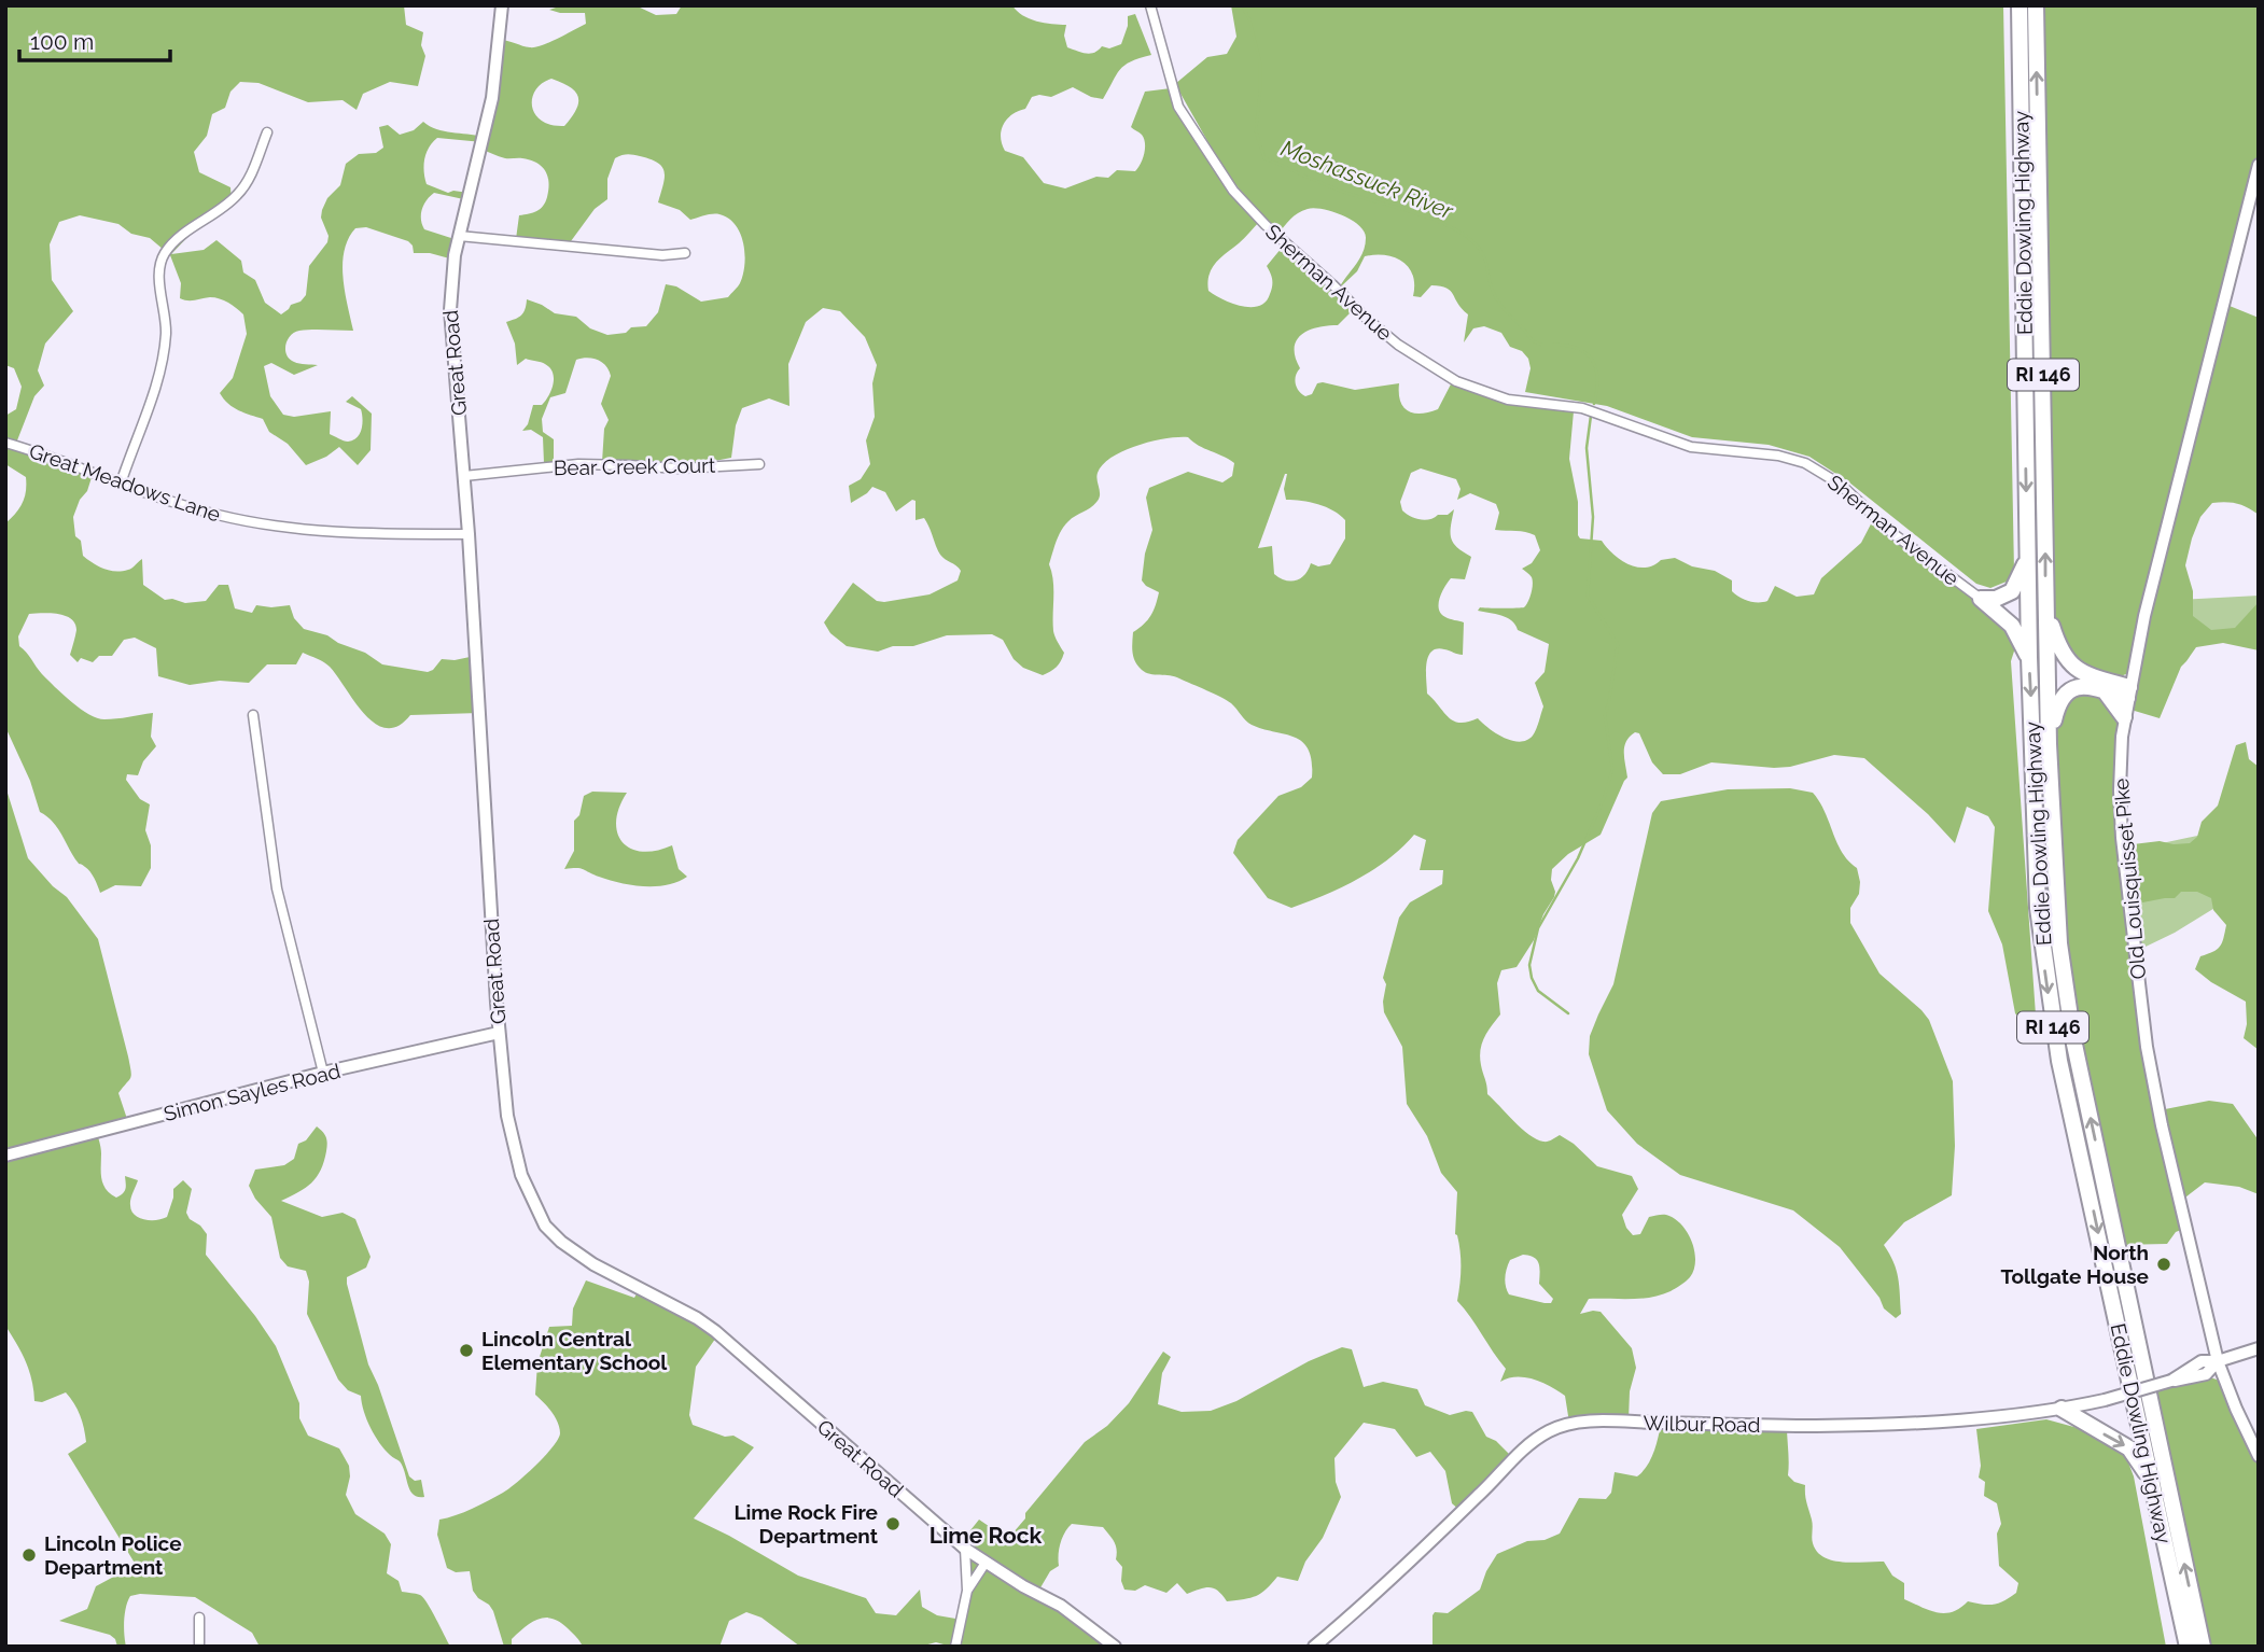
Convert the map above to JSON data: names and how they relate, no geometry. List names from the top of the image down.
{
  "streets": {
    "highway": ["Eddie Dowling Highway", "RI 146"],
    "street": [
      "Sherman Avenue",
      "Great Road",
      "Bear Creek Court",
      "Great Meadows Lane",
      "Old Louisquisset Pike",
      "Simon Sayles Road",
      "Wilbur Road"
    ]
  },
  "crossings": [
    ["Great Road", "Bear Creek Court"],
    ["Great Road", "Great Meadows Lane"],
    ["Great Road", "Simon Sayles Road"],
    ["Old Louisquisset Pike", "Wilbur Road"]
  ],
  "districts": ["Lime Rock"],
  "water": ["Moshassuck River"],
  "places": [
    "North Tollgate House",
    "Lincoln Central Elementary School",
    "Lime Rock Fire Department",
    "Lincoln Police Department"
  ],
  "scale_bar": "100 m"
}
